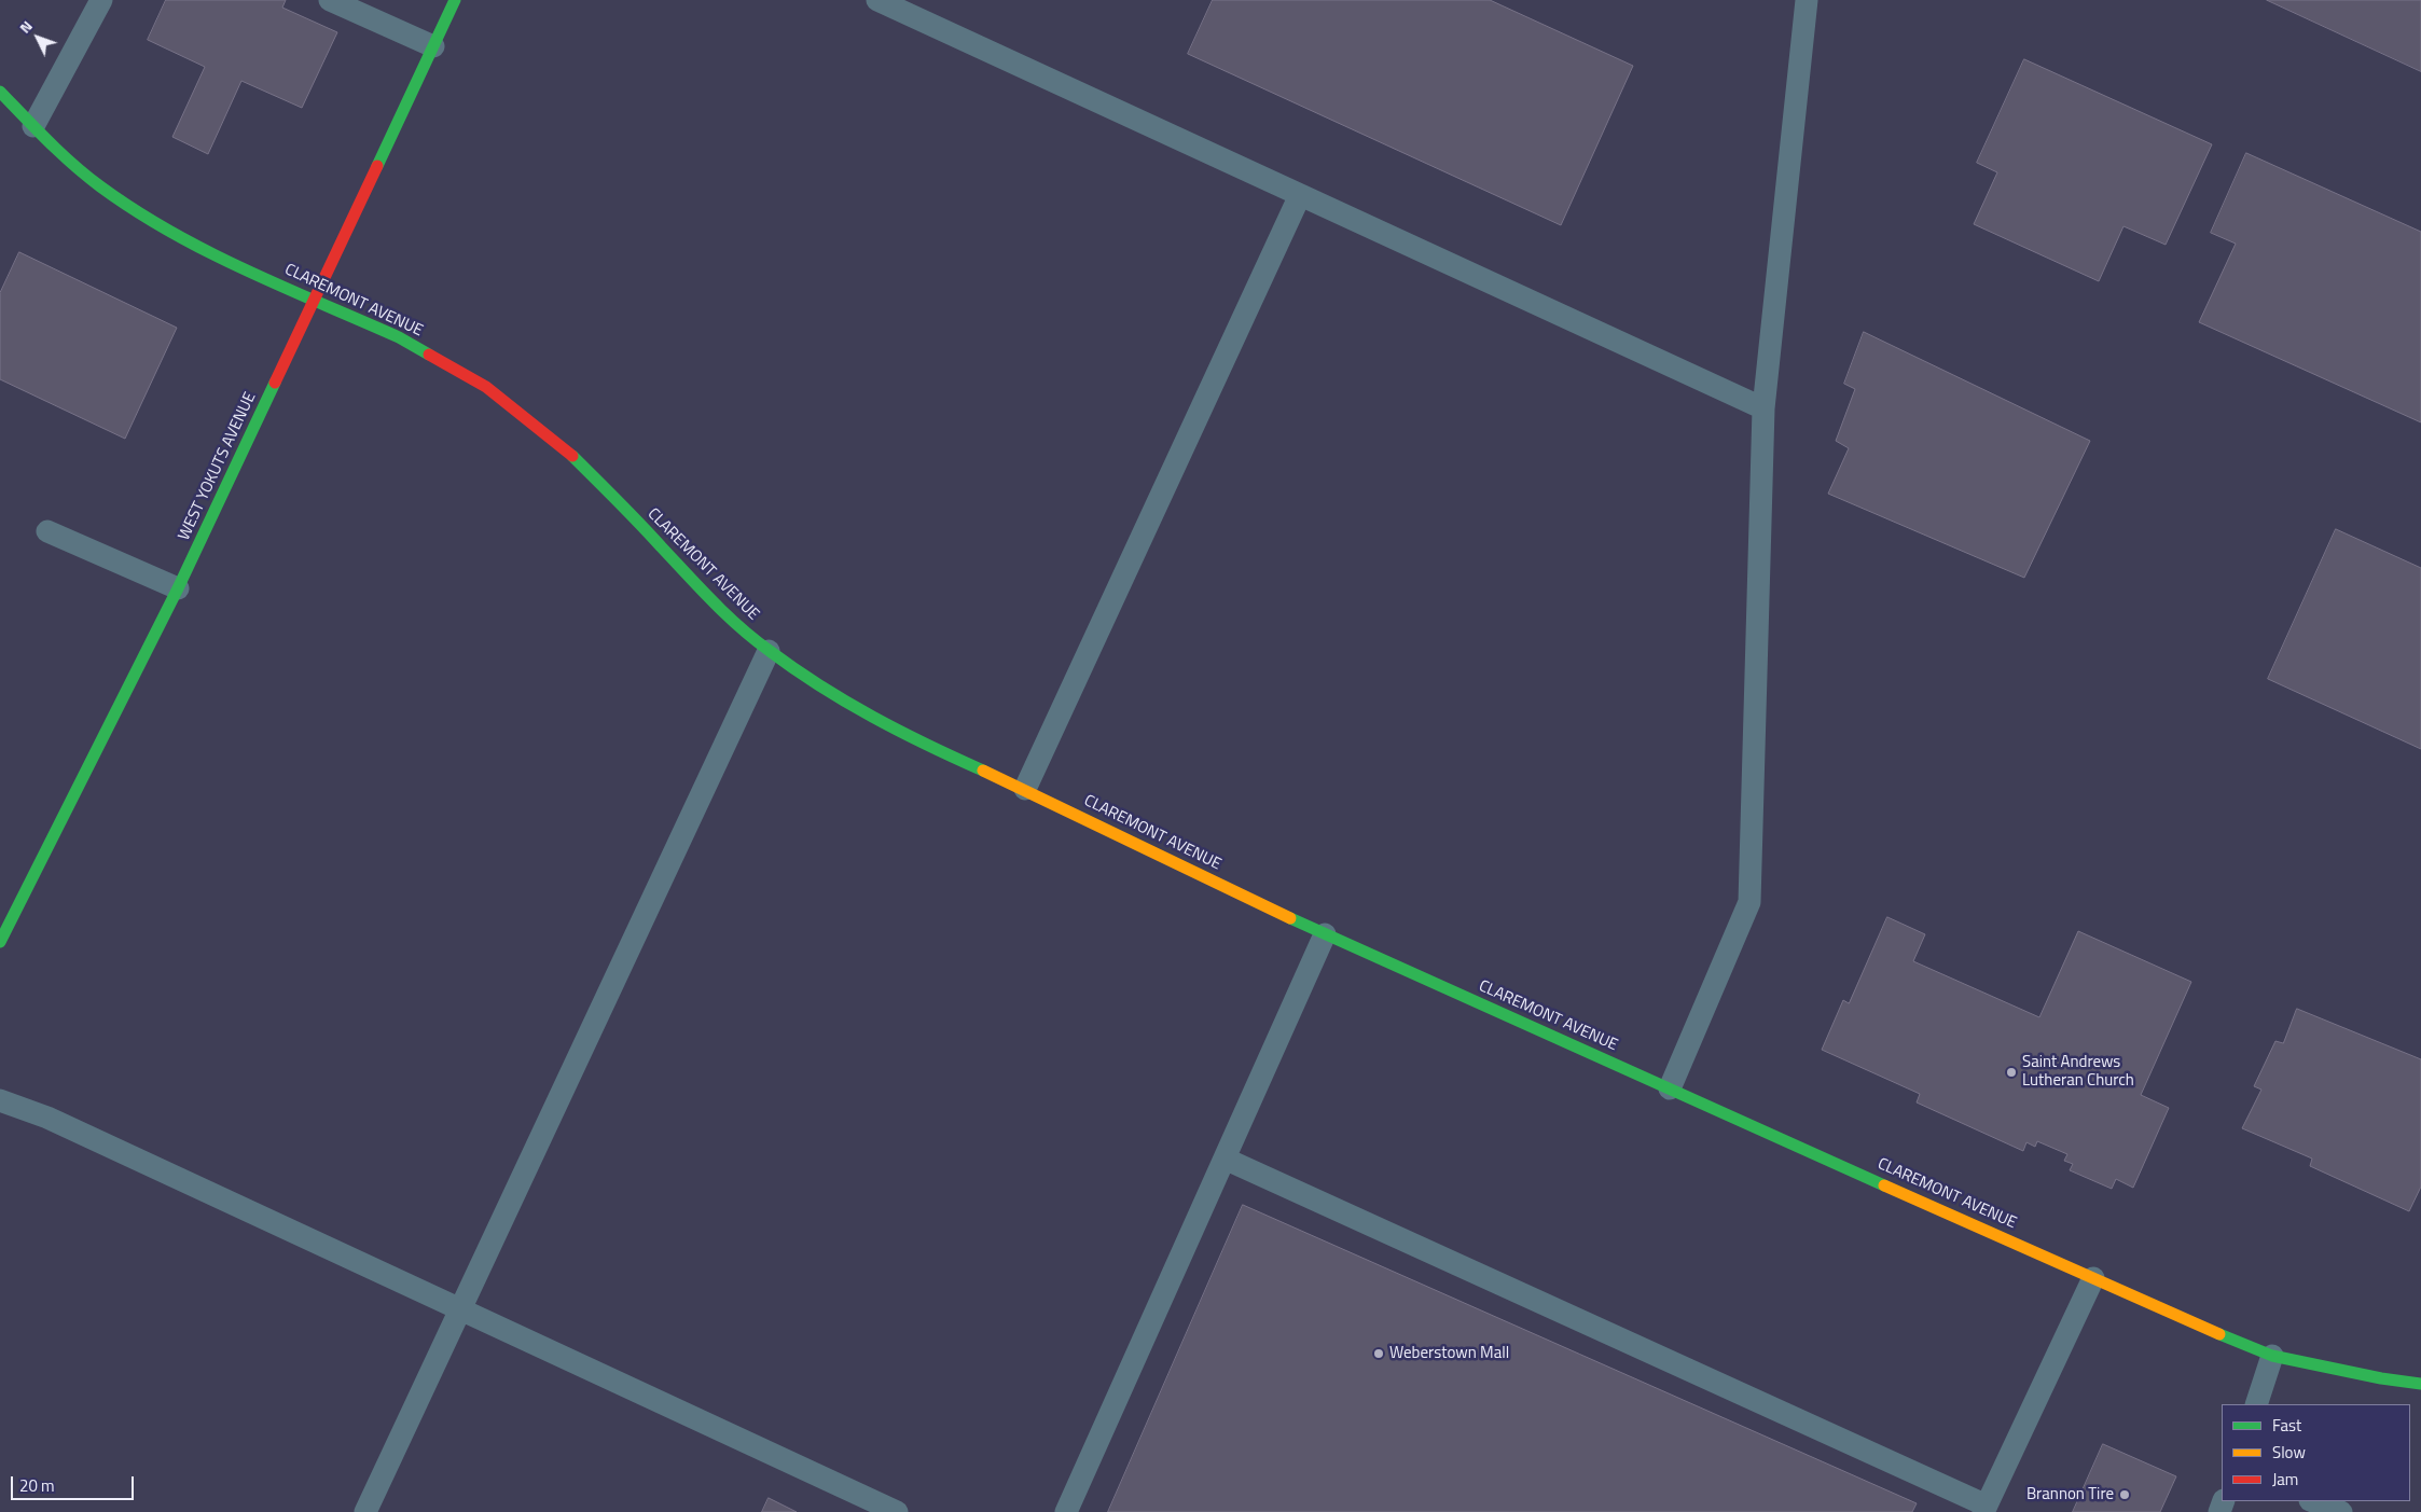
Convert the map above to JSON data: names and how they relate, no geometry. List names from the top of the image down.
{
  "streets": {
    "street": ["CLAREMONT AVENUE", "WEST YOKUTS AVENUE"]
  },
  "crossings": [
    ["CLAREMONT AVENUE", "WEST YOKUTS AVENUE"]
  ],
  "places": ["Saint Andrews Lutheran Church", "Weberstown Mall", "Brannon Tire"],
  "legend": ["Fast", "Slow", "Jam"],
  "scale_bar": "20 m",
  "north": "top left"
}
